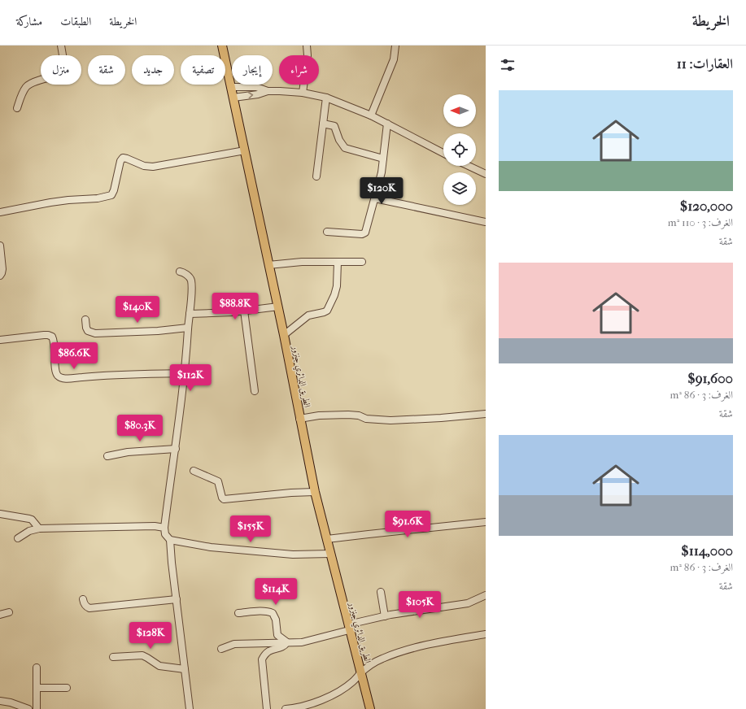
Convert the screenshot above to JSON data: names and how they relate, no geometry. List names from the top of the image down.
{
  "streets": {
    "main road": ["الطريق الدائري جنزور"]
  },
  "north": "left",
  "page": {
    "header": "الخريطة",
    "nav": ["الخريطة", "الطبقات", "مشاركة"],
    "heading": "العقارات: 11",
    "chip": [
      "شراء",
      "إيجار",
      "تصفية",
      "جديد",
      "شقة",
      "منزل"
    ],
    "list": [
      {
        "name": "$120,000",
        "note": "الغرف: 3 · 110 m² · شقة"
      },
      {
        "name": "$91,600",
        "note": "الغرف: 3 · 86 m² · شقة"
      },
      {
        "name": "$114,000",
        "note": "الغرف: 3 · 86 m² · شقة"
      }
    ],
    "price": [
      "$120K",
      "$88.8K",
      "$140K",
      "$86.6K",
      "$112K",
      "$80.3K",
      "$91.6K",
      "$155K",
      "$114K",
      "$105K",
      "$128K"
    ]
  }
}
